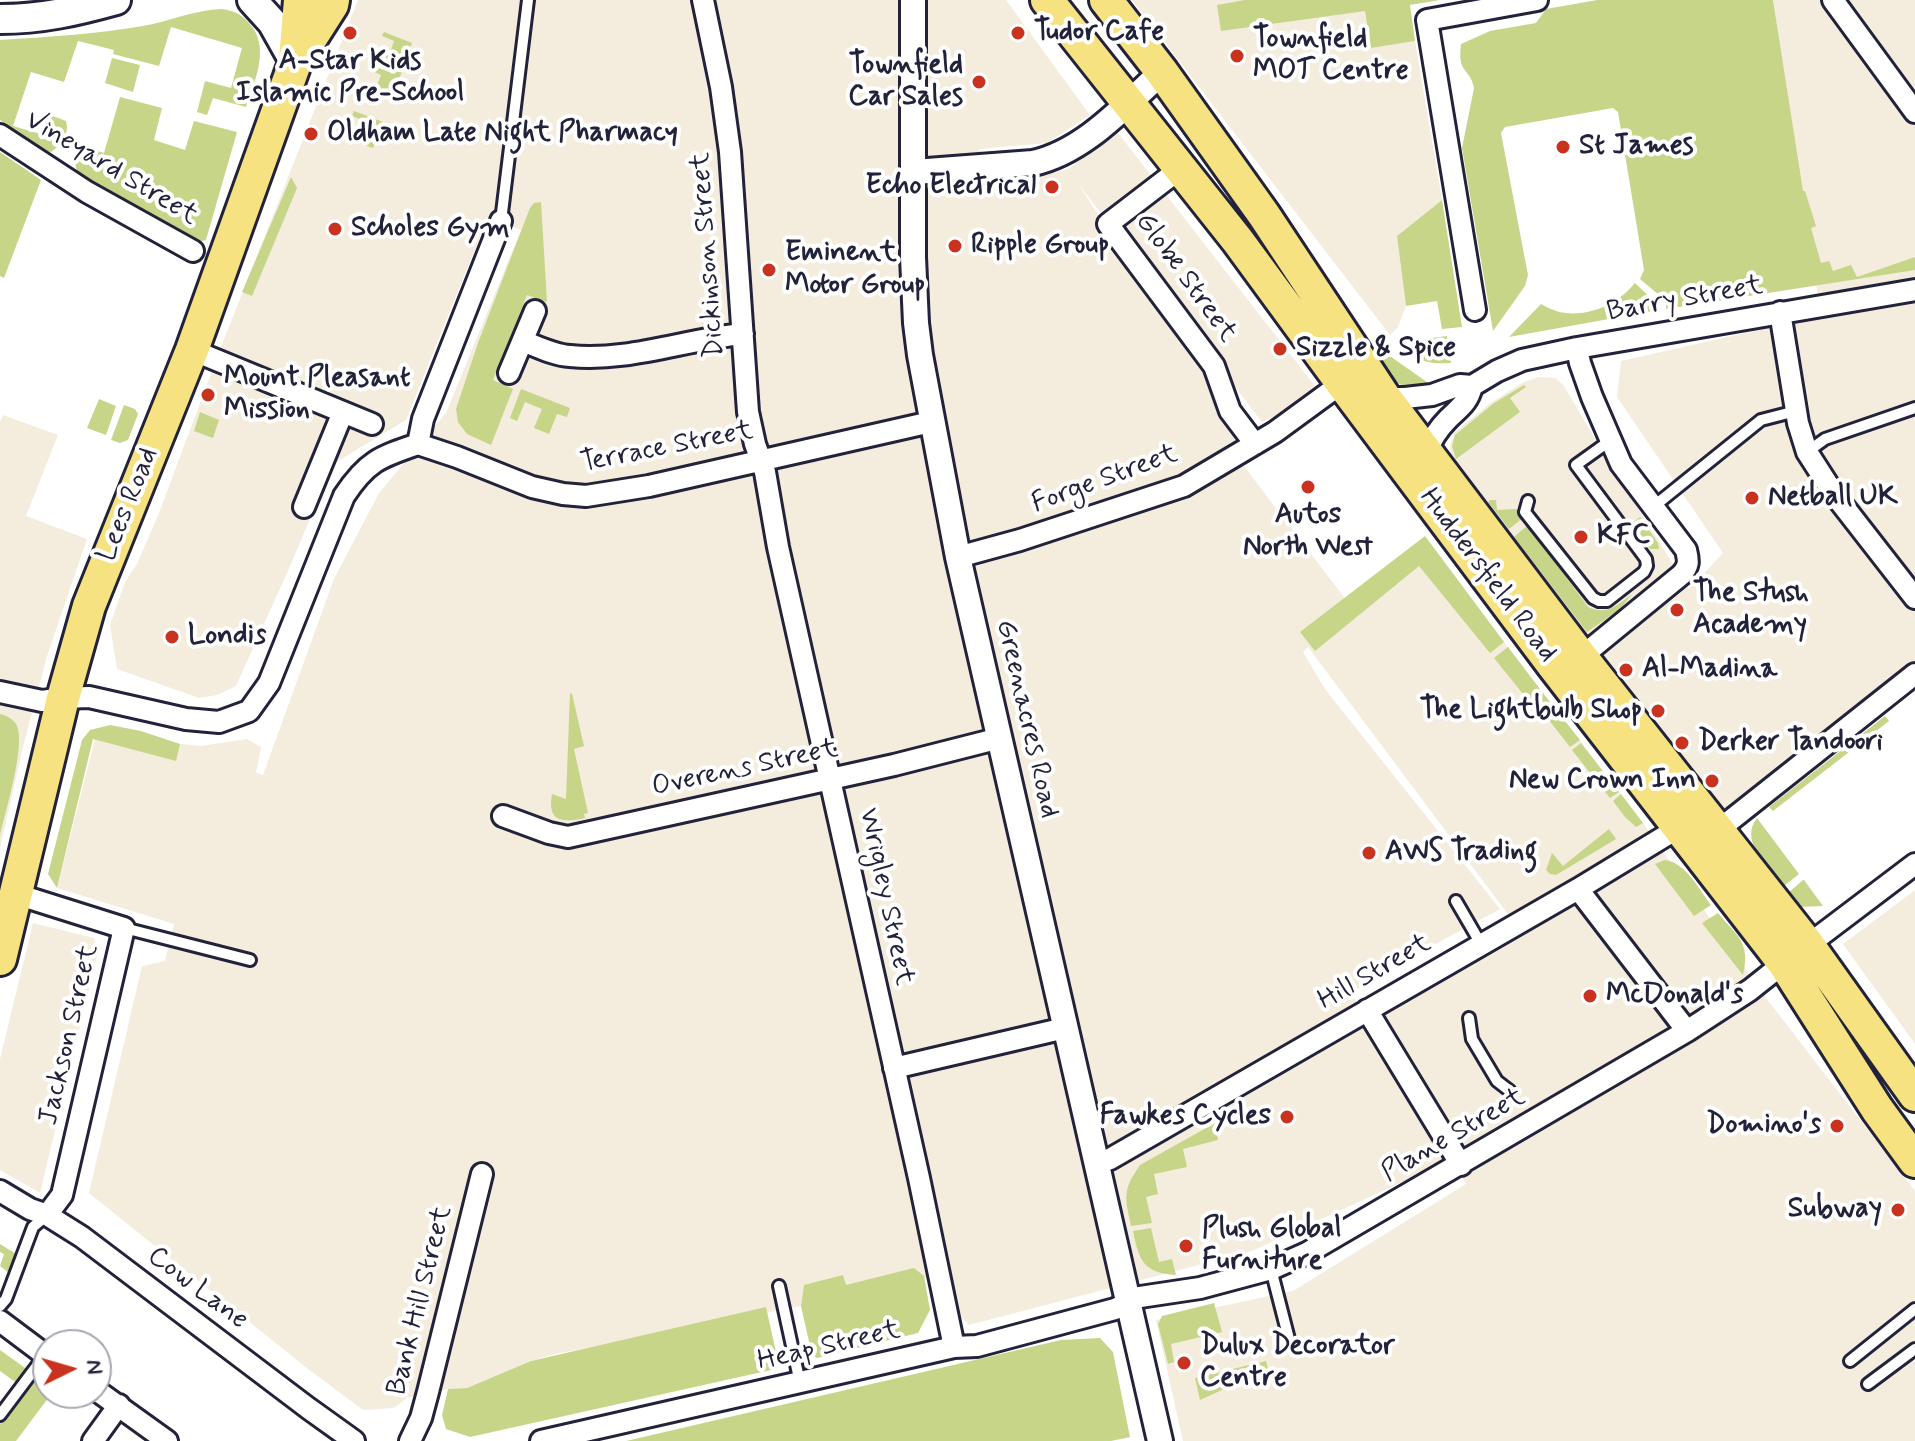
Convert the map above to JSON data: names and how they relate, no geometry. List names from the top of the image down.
{
  "streets": {
    "main road": ["Lees Road", "Huddersfield Road"],
    "street": [
      "Vineyard Street",
      "Dickinson Street",
      "Globe Street",
      "Barry Street",
      "Terrace Street",
      "Forge Street",
      "Greenacres Road",
      "Overens Street",
      "Wrigley Street",
      "Hill Street",
      "Jackson Street",
      "Plane Street",
      "Cow Lane",
      "Bank Hill Street",
      "Heap Street"
    ]
  },
  "crossings": [
    ["Dickinson Street", "Terrace Street"],
    ["Dickinson Street", "Wrigley Street"],
    ["Globe Street", "Forge Street"],
    ["Globe Street", "Huddersfield Road"],
    ["Barry Street", "Huddersfield Road"],
    ["Terrace Street", "Greenacres Road"],
    ["Terrace Street", "Wrigley Street"],
    ["Forge Street", "Huddersfield Road"],
    ["Forge Street", "Greenacres Road"],
    ["Lees Road", "Jackson Street"],
    ["Huddersfield Road", "Hill Street"],
    ["Huddersfield Road", "Plane Street"],
    ["Greenacres Road", "Overens Street"],
    ["Greenacres Road", "Hill Street"],
    ["Greenacres Road", "Plane Street"],
    ["Greenacres Road", "Heap Street"],
    ["Overens Street", "Wrigley Street"],
    ["Wrigley Street", "Heap Street"],
    ["Jackson Street", "Cow Lane"],
    ["Plane Street", "Heap Street"]
  ],
  "places": [
    "A-Star Kids Islamic Pre-School",
    "Tudor Cafe",
    "Townfield MOT Centre",
    "Townfield Car Sales",
    "Oldham Late Night Pharmacy",
    "St James",
    "Echo Electrical",
    "Scholes Gym",
    "Ripple Group",
    "Eminent Motor Group",
    "Sizzle & Spice",
    "Mount Pleasant Mission",
    "Autos North West",
    "Netball UK",
    "KFC",
    "The Stush Academy",
    "Londis",
    "Al-Madina",
    "The Lightbulb Shop",
    "Derker Tandoori",
    "New Crown Inn",
    "AWS Trading",
    "McDonald's",
    "Fawkes Cycles",
    "Domino's",
    "Subway",
    "Plush Global Furniture",
    "Dulux Decorator Centre"
  ],
  "north": "right"
}
